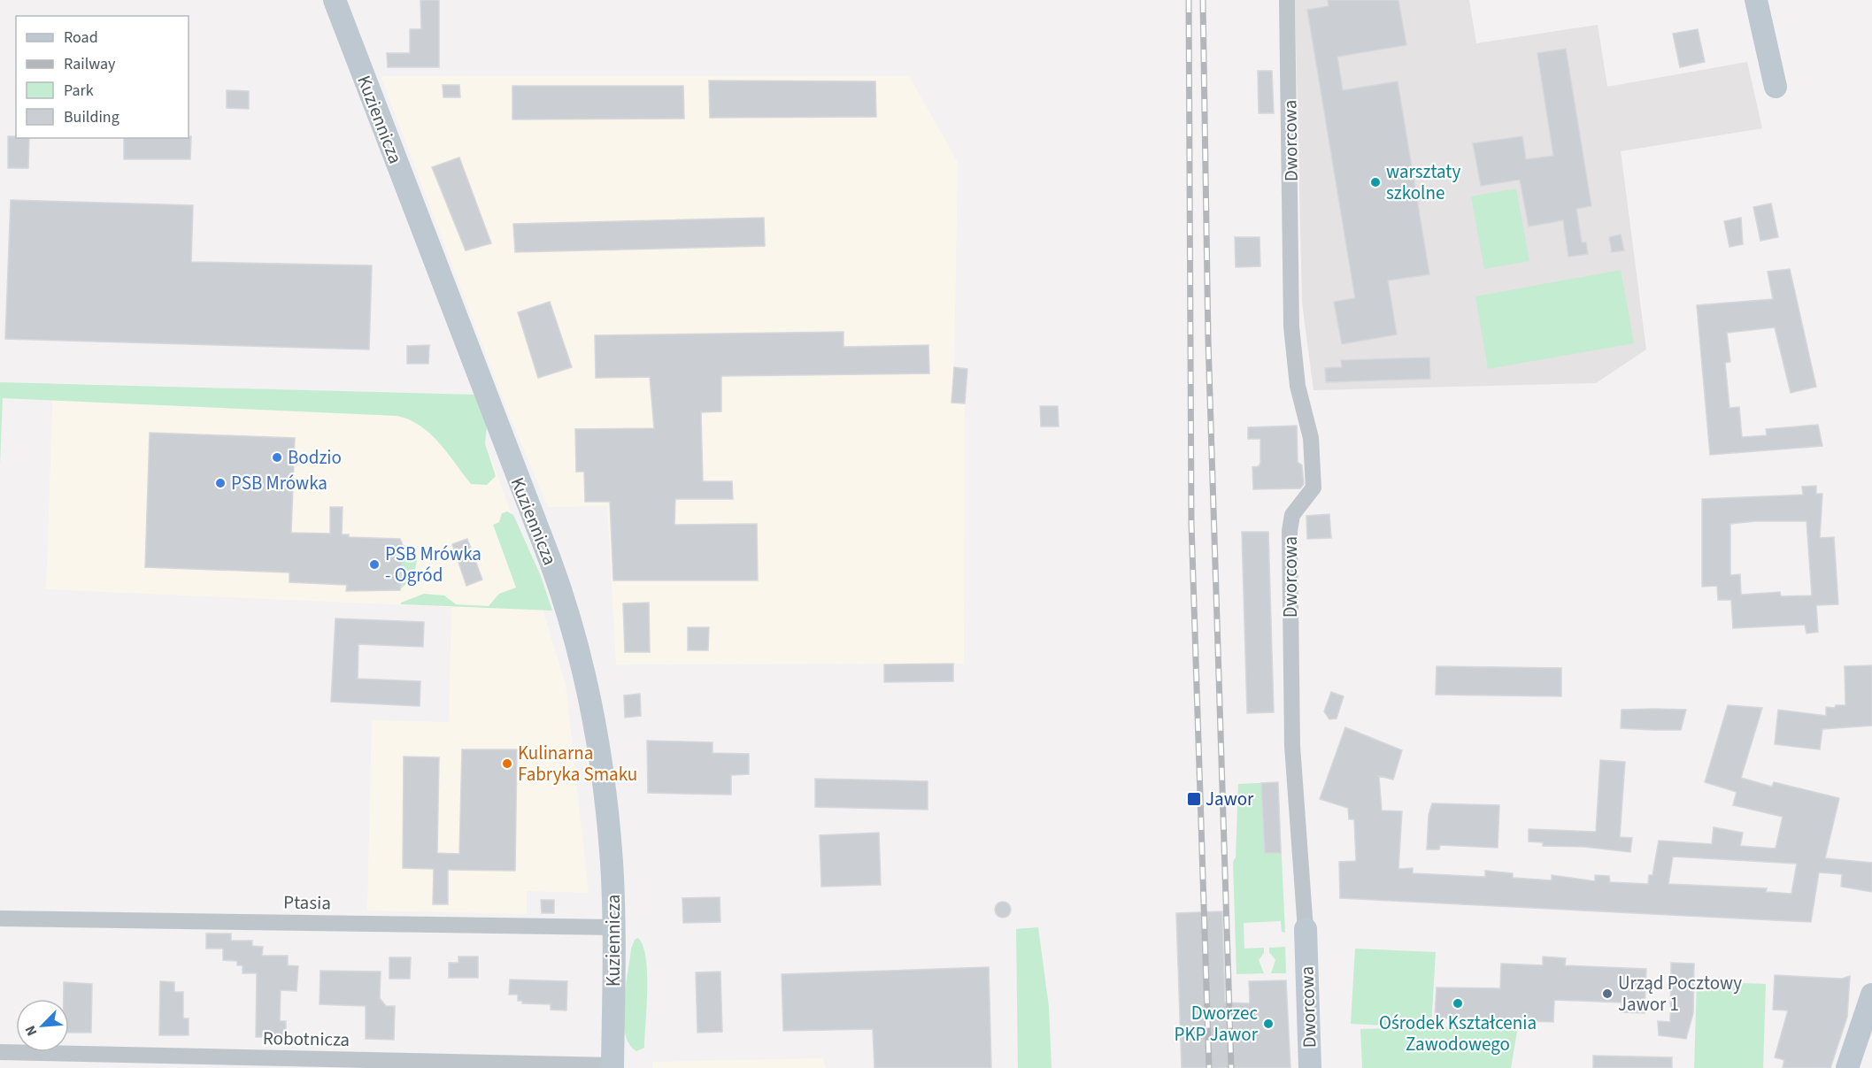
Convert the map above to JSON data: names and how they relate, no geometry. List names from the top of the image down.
{
  "streets": {
    "main road": ["Kuziennicza", "Dworcowa"],
    "street": ["Ptasia", "Robotnicza"]
  },
  "crossings": [
    ["Kuziennicza", "Ptasia"],
    ["Kuziennicza", "Robotnicza"]
  ],
  "places": {
    "other": [
      "warsztaty szkolne",
      "Bodzio",
      "PSB Mrówka",
      "PSB Mrówka - Ogród",
      "Kulinarna Fabryka Smaku",
      "Urząd Pocztowy Jawor 1",
      "Ośrodek Kształcenia Zawodowego",
      "Dworzec PKP Jawor"
    ],
    "transit": ["Jawor"]
  },
  "legend": [
    "Road",
    "Railway",
    "Park",
    "Building"
  ],
  "north": "bottom left"
}
